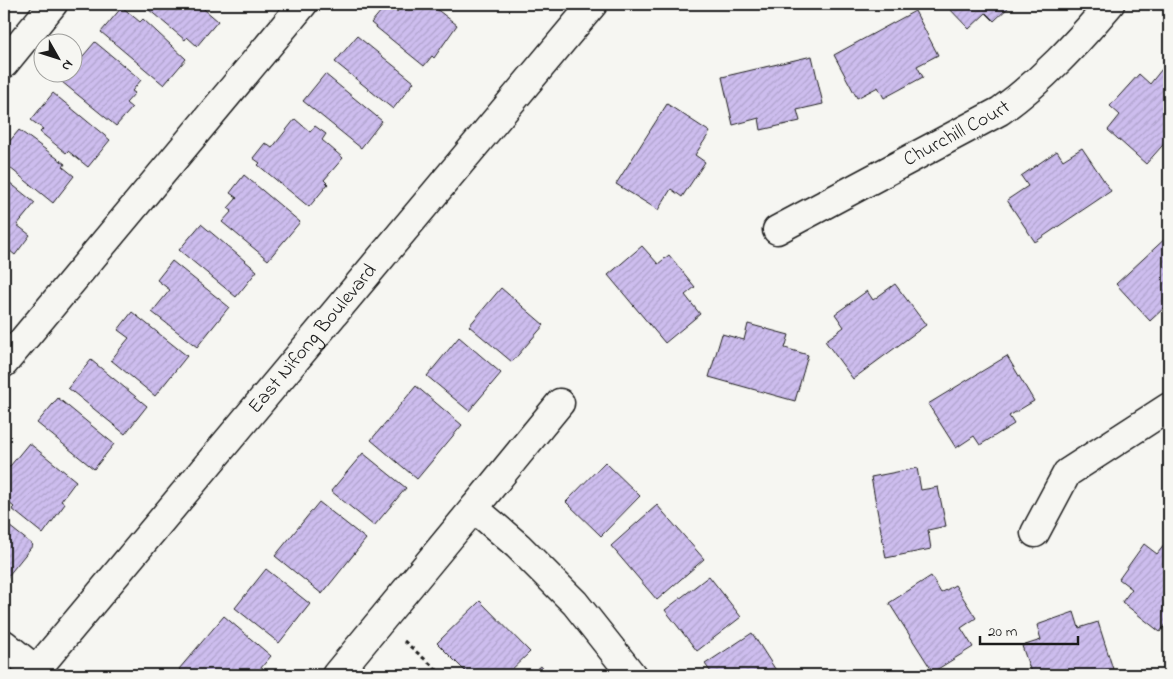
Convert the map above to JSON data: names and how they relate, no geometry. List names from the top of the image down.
{
  "streets": {
    "street": ["Churchill Court", "East Nifong Boulevard"]
  },
  "scale_bar": "20 m",
  "north": "bottom right"
}
